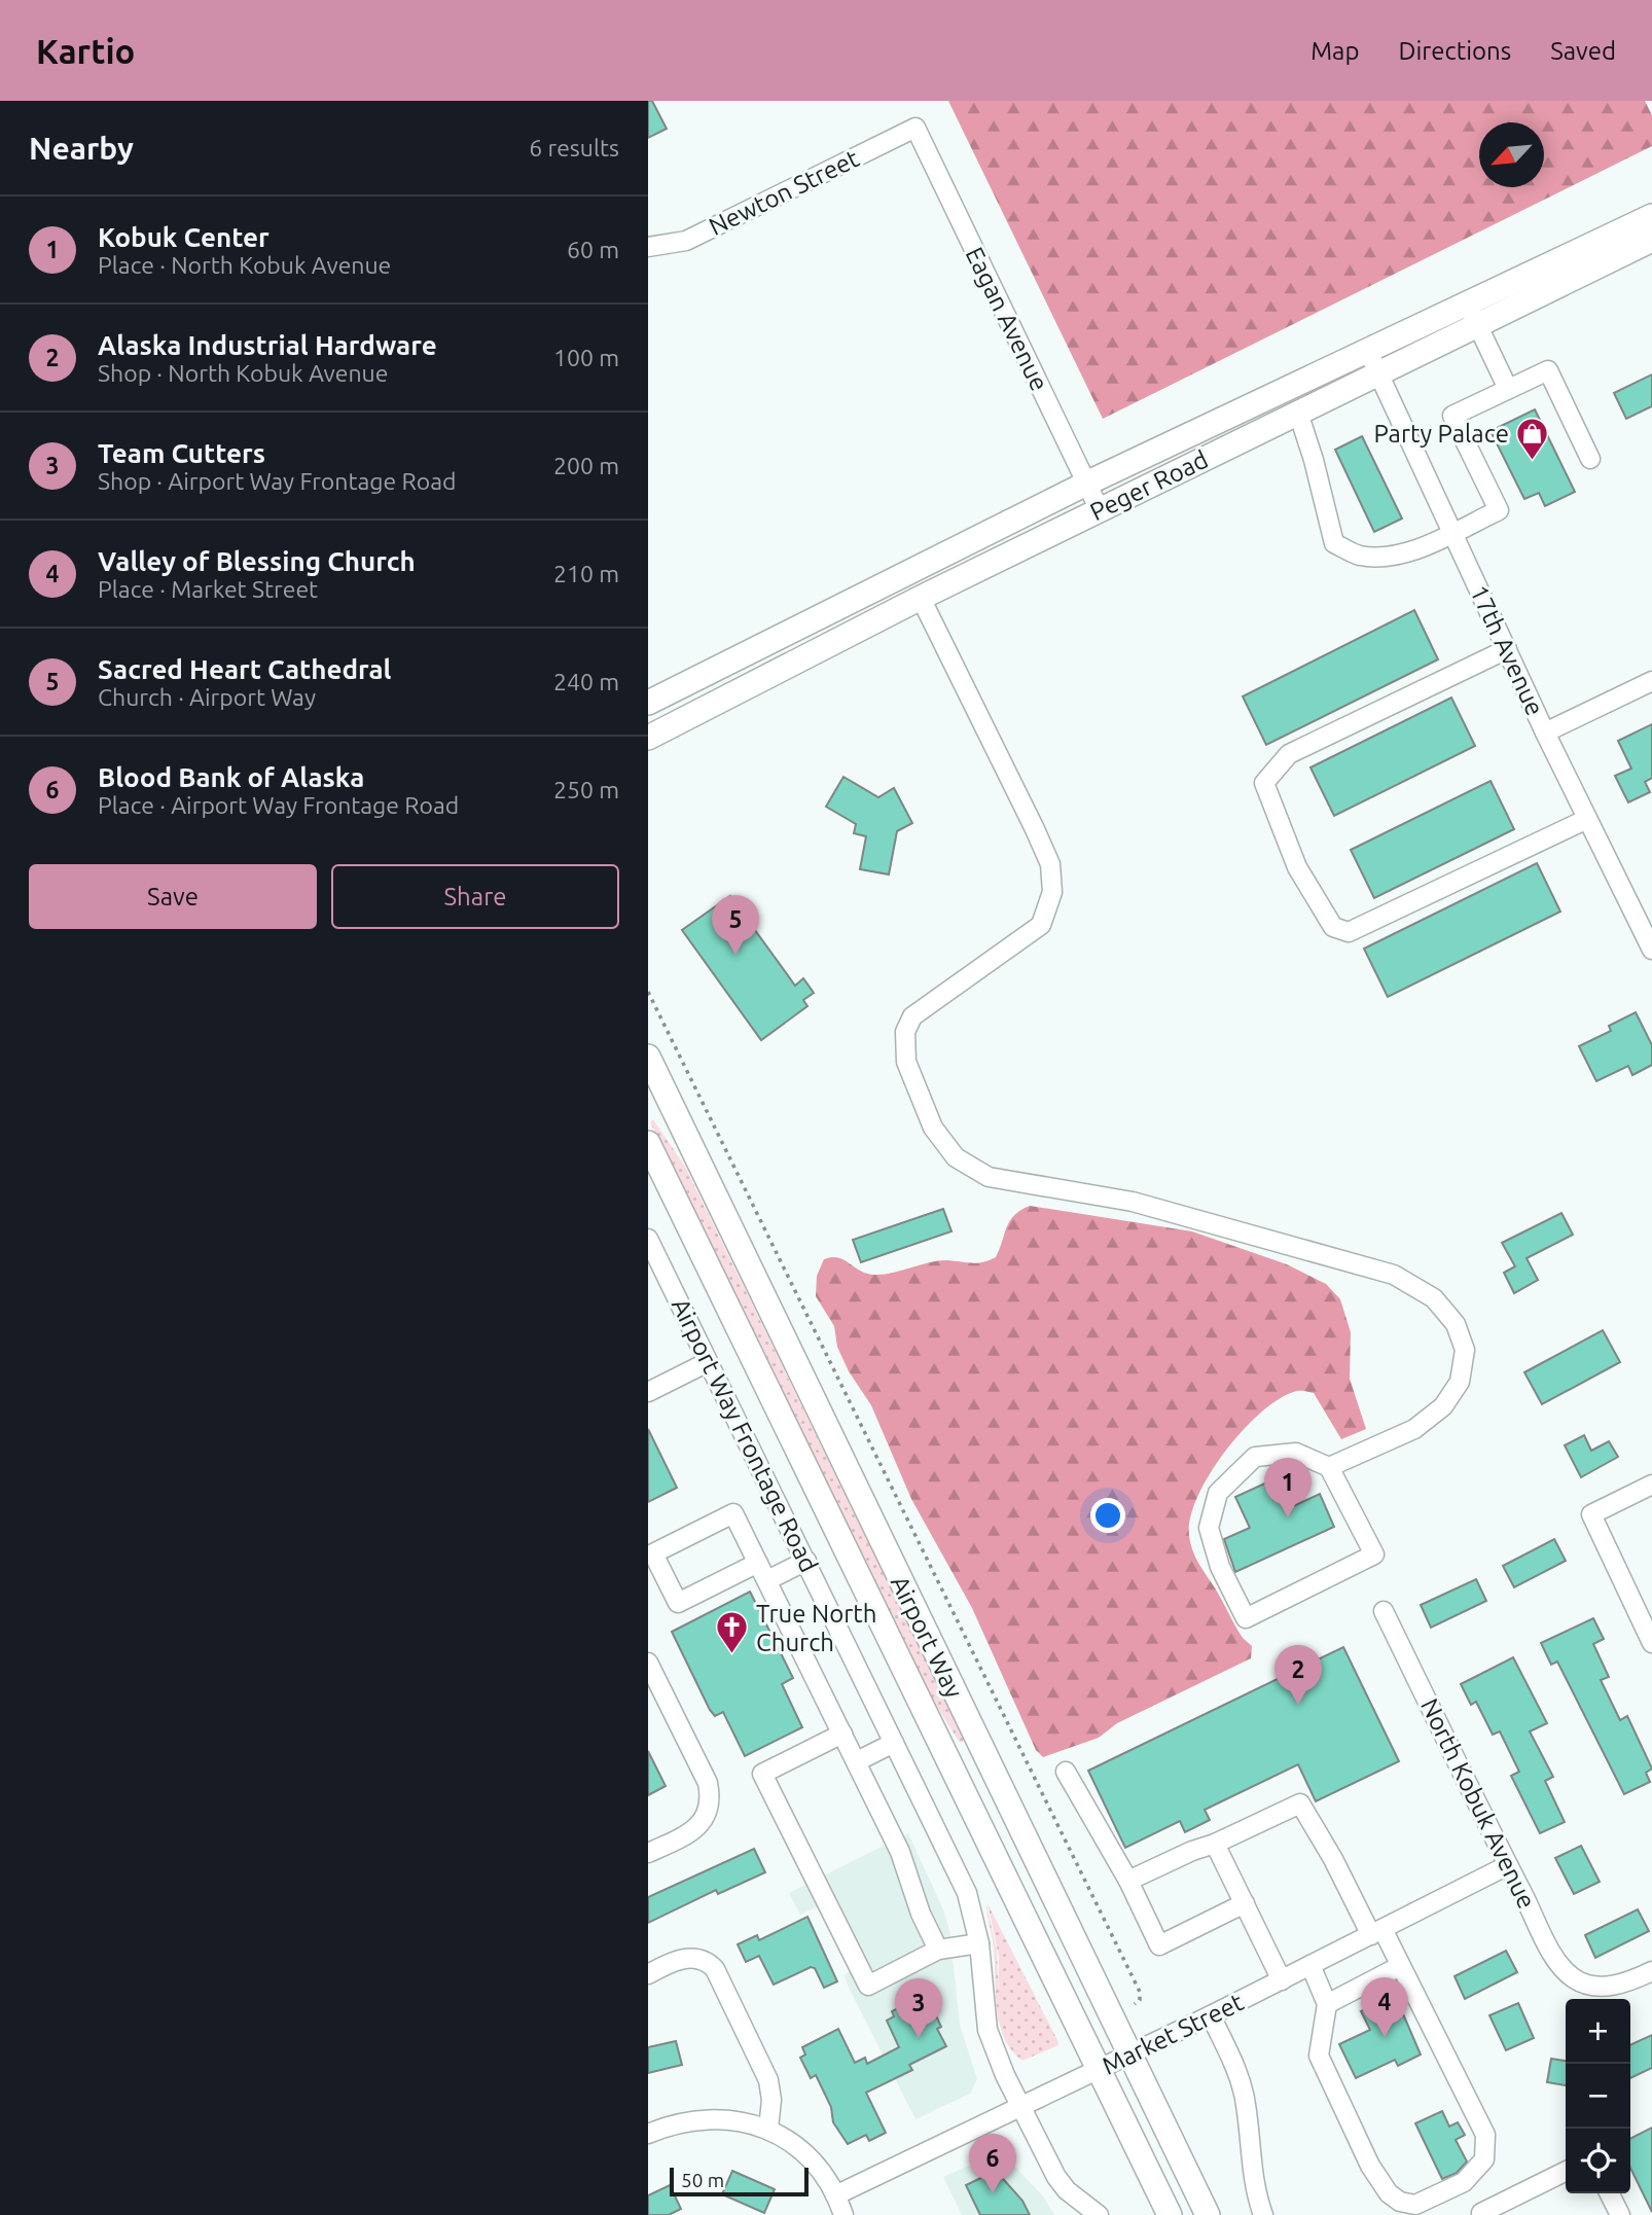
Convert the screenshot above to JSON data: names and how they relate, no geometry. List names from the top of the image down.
{
  "streets": {
    "main road": ["Peger Road", "Airport Way"],
    "street": [
      "Newton Street",
      "Eagan Avenue",
      "17th Avenue",
      "Airport Way Frontage Road",
      "North Kobuk Avenue",
      "Market Street"
    ]
  },
  "crossings": [
    ["Newton Street", "Eagan Avenue"],
    ["Eagan Avenue", "Peger Road"],
    ["Peger Road", "17th Avenue"],
    ["Airport Way Frontage Road", "Market Street"],
    ["Airport Way", "Market Street"],
    ["North Kobuk Avenue", "Market Street"]
  ],
  "places": {
    "shop": ["Party Palace"],
    "church": ["True North Church"]
  },
  "scale_bar": "50 m",
  "north": "bottom left",
  "page": {
    "header": "Kartio",
    "nav": ["Map", "Directions", "Saved"],
    "heading": ["Nearby", "6 results"],
    "list": [
      {
        "mark": "1",
        "name": "Kobuk Center",
        "note": "Place · North Kobuk Avenue",
        "value": "60 m"
      },
      {
        "mark": "2",
        "name": "Alaska Industrial Hardware",
        "note": "Shop · North Kobuk Avenue",
        "value": "100 m"
      },
      {
        "mark": "3",
        "name": "Team Cutters",
        "note": "Shop · Airport Way Frontage Road",
        "value": "200 m"
      },
      {
        "mark": "4",
        "name": "Valley of Blessing Church",
        "note": "Place · Market Street",
        "value": "210 m"
      },
      {
        "mark": "5",
        "name": "Sacred Heart Cathedral",
        "note": "Church · Airport Way",
        "value": "240 m"
      },
      {
        "mark": "6",
        "name": "Blood Bank of Alaska",
        "note": "Place · Airport Way Frontage Road",
        "value": "250 m"
      }
    ],
    "buttons": ["Save", "Share"],
    "pins": [
      "5",
      "1",
      "2",
      "4",
      "3",
      "6"
    ],
    "map_buttons": ["+", "−"],
    "scale": "50 m"
  }
}
